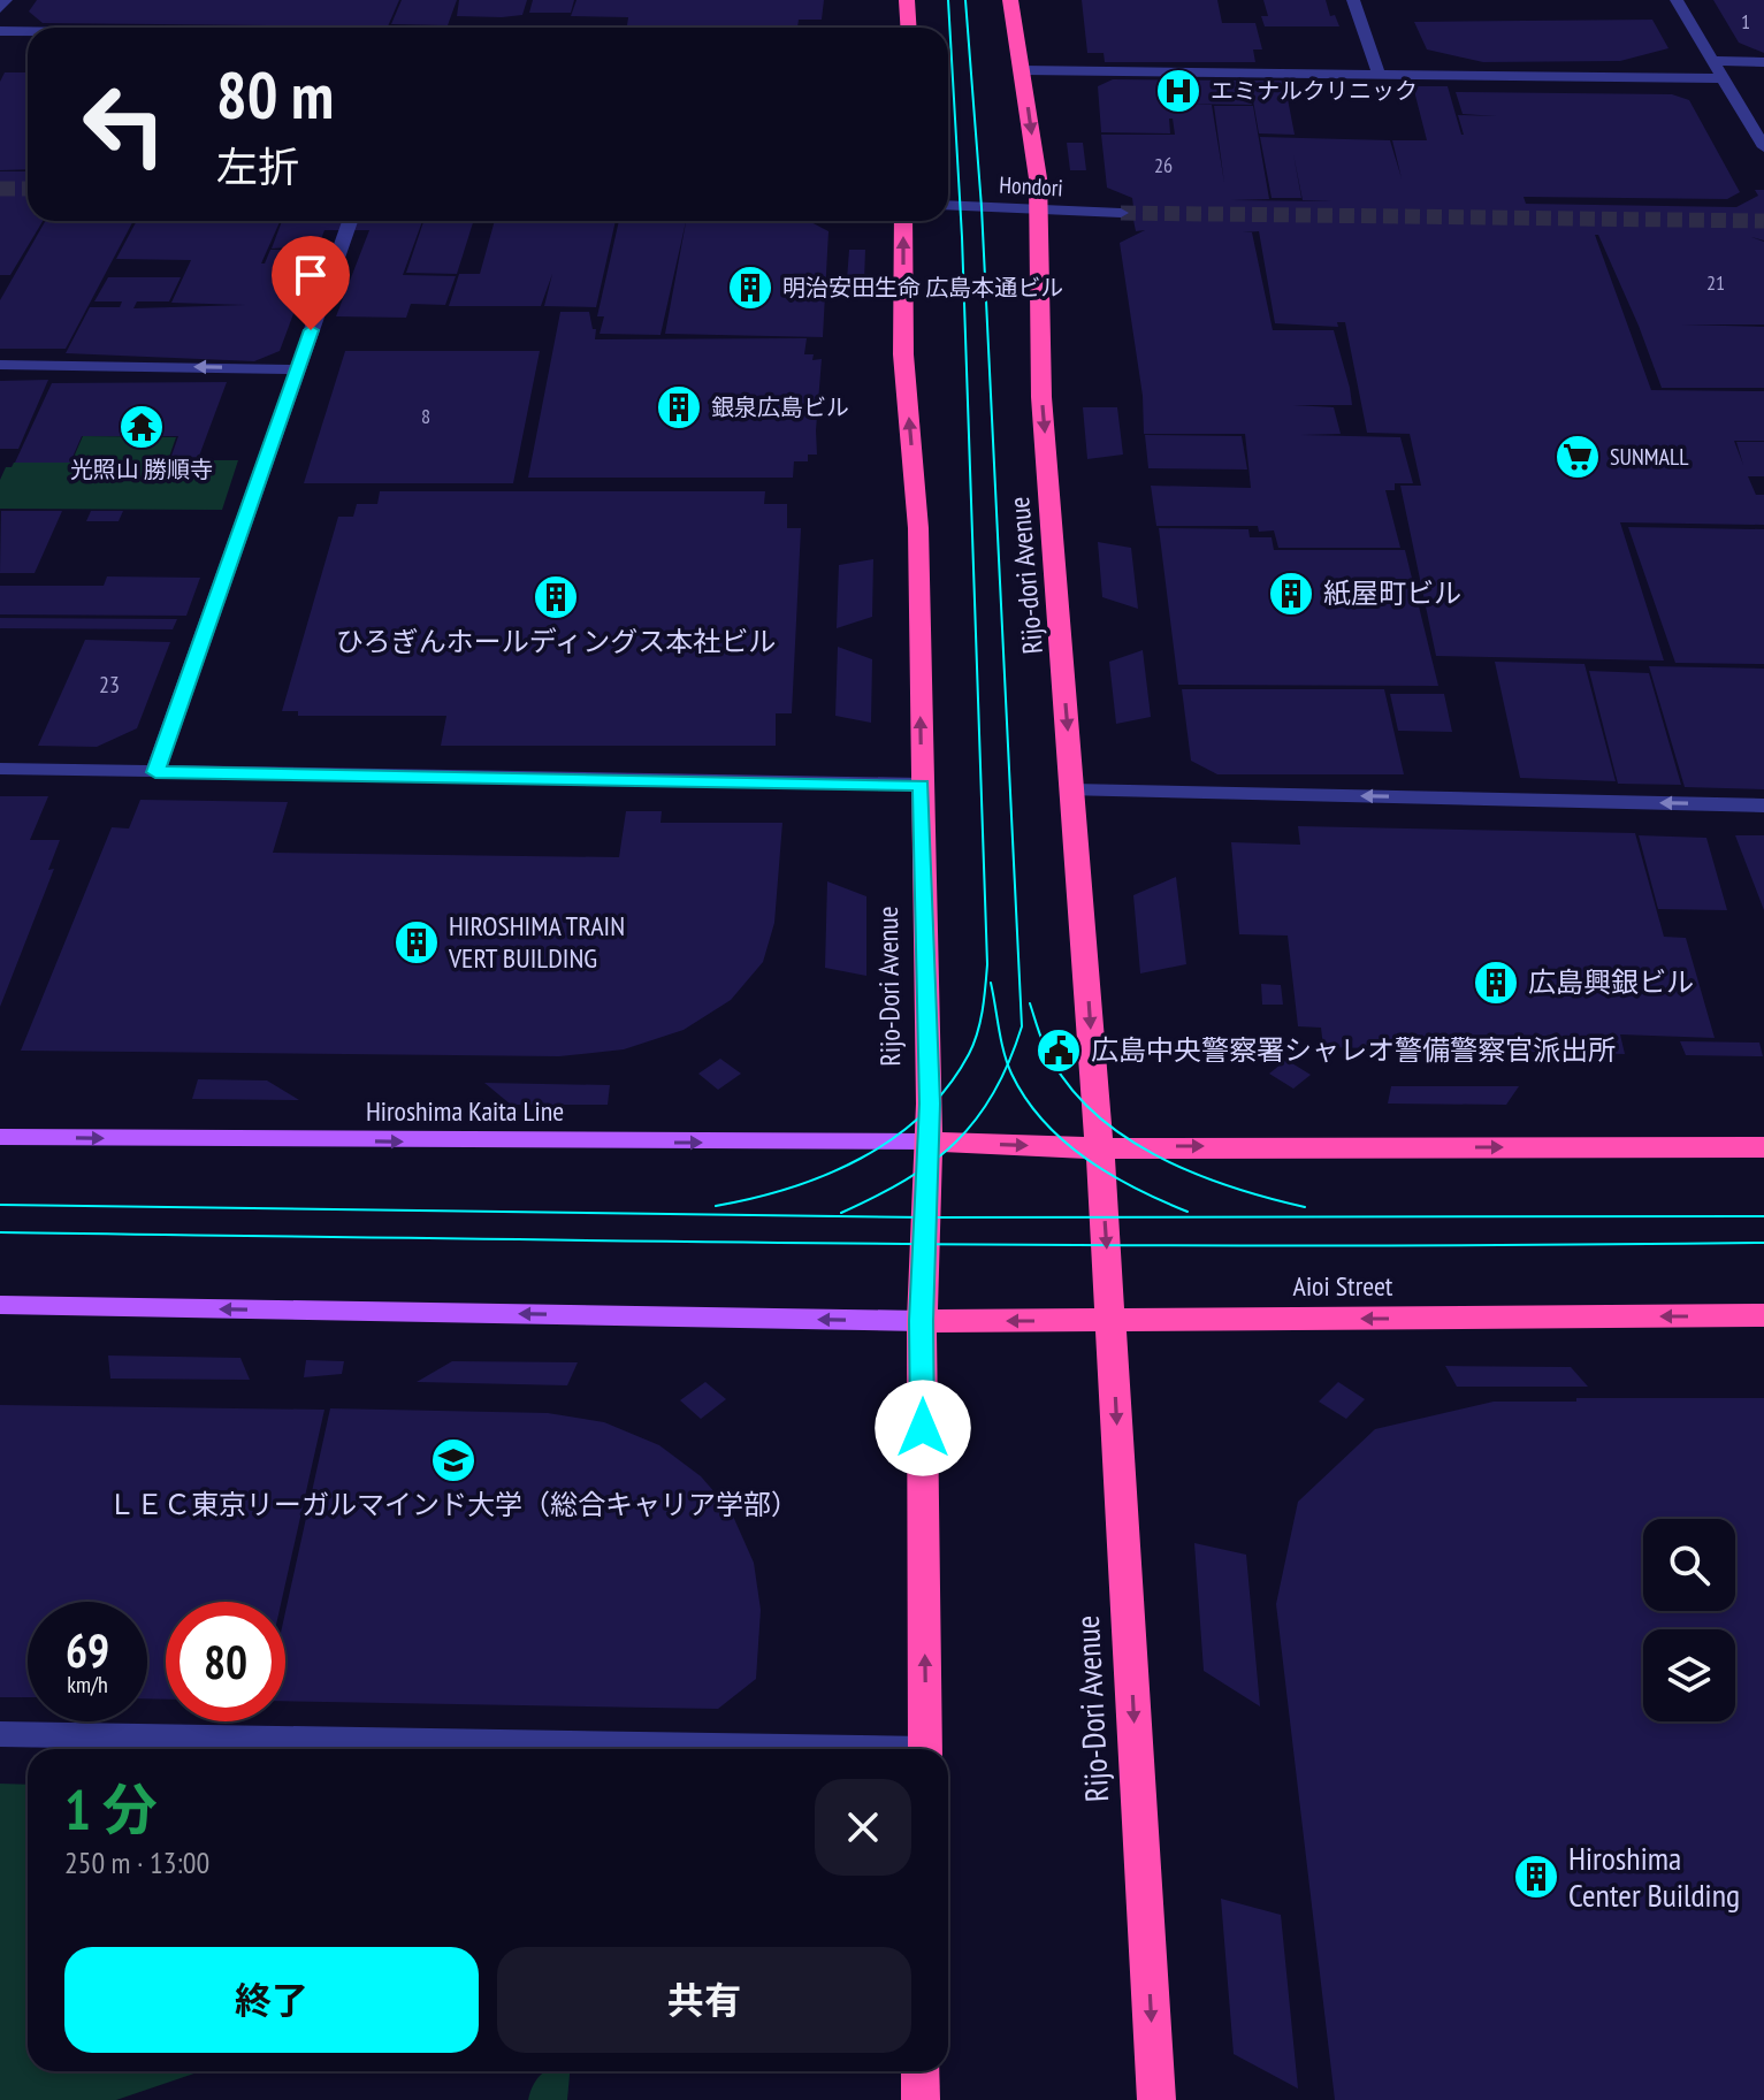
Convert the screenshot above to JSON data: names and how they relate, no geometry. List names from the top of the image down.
{
  "streets": {
    "highway": ["Rijo-dori Avenue", "Rijo-Dori Avenue", "Aioi Street"],
    "main road": ["Hiroshima Kaita Line"],
    "street": ["Hondori"]
  },
  "crossings": [
    ["Hondori", "Rijo-dori Avenue"],
    ["Rijo-dori Avenue", "Rijo-Dori Avenue"],
    ["Rijo-Dori Avenue", "Hiroshima Kaita Line"],
    ["Rijo-Dori Avenue", "Aioi Street"]
  ],
  "one_way": ["Rijo-dori Avenue"],
  "places": {
    "hospital": ["エミナルクリニック"],
    "building": [
      "明治安田生命 広島本通ビル",
      "銀泉広島ビル",
      "紙屋町ビル",
      "ひろぎんホールディングス本社ビル",
      "HIROSHIMA TRAIN VERT BUILDING",
      "広島興銀ビル",
      "Hiroshima Center Building"
    ],
    "temple": ["光照山 勝順寺"],
    "supermarket": ["SUNMALL"],
    "public building": ["広島中央警察署シャレオ警備警察官派出所"],
    "school or university": ["ＬＥＣ東京リーガルマインド大学（総合キャリア学部）"]
  },
  "house_numbers": [
    "1",
    "26",
    "21",
    "8",
    "23"
  ],
  "page": {
    "turn": ["80 m", "左折"],
    "speed": "69 km/h",
    "limit": "80",
    "heading": ["1 分", "250 m · 13:00"],
    "buttons": ["終了", "共有"]
  }
}
